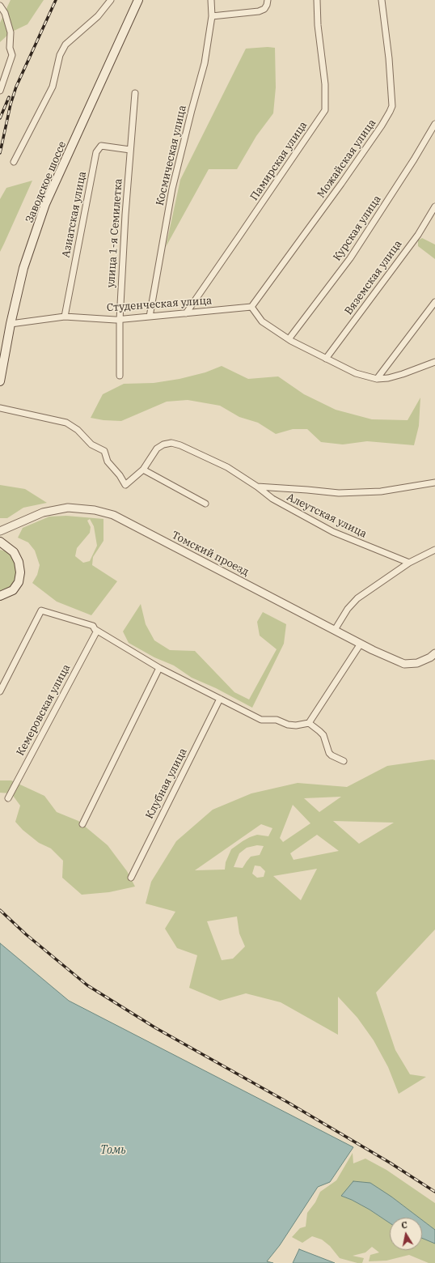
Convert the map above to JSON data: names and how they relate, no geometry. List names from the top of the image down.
{
  "streets": {
    "main road": ["Заводское шоссе"],
    "street": [
      "Космическая улица",
      "Можайская улица",
      "Памирская улица",
      "Азиатская улица",
      "Курская улица",
      "улица 1-я Семилетка",
      "Вяземская улица",
      "Студенческая улица",
      "Алеутская улица",
      "Томский проезд",
      "Кемеровская улица",
      "Клубная улица"
    ]
  },
  "crossings": [
    ["Космическая улица", "Студенческая улица"],
    ["Можайская улица", "Студенческая улица"],
    ["Памирская улица", "Студенческая улица"],
    ["Заводское шоссе", "Студенческая улица"],
    ["Азиатская улица", "улица 1-я Семилетка"],
    ["Азиатская улица", "Студенческая улица"],
    ["улица 1-я Семилетка", "Студенческая улица"]
  ],
  "water": ["Томь"],
  "north": "top"
}
